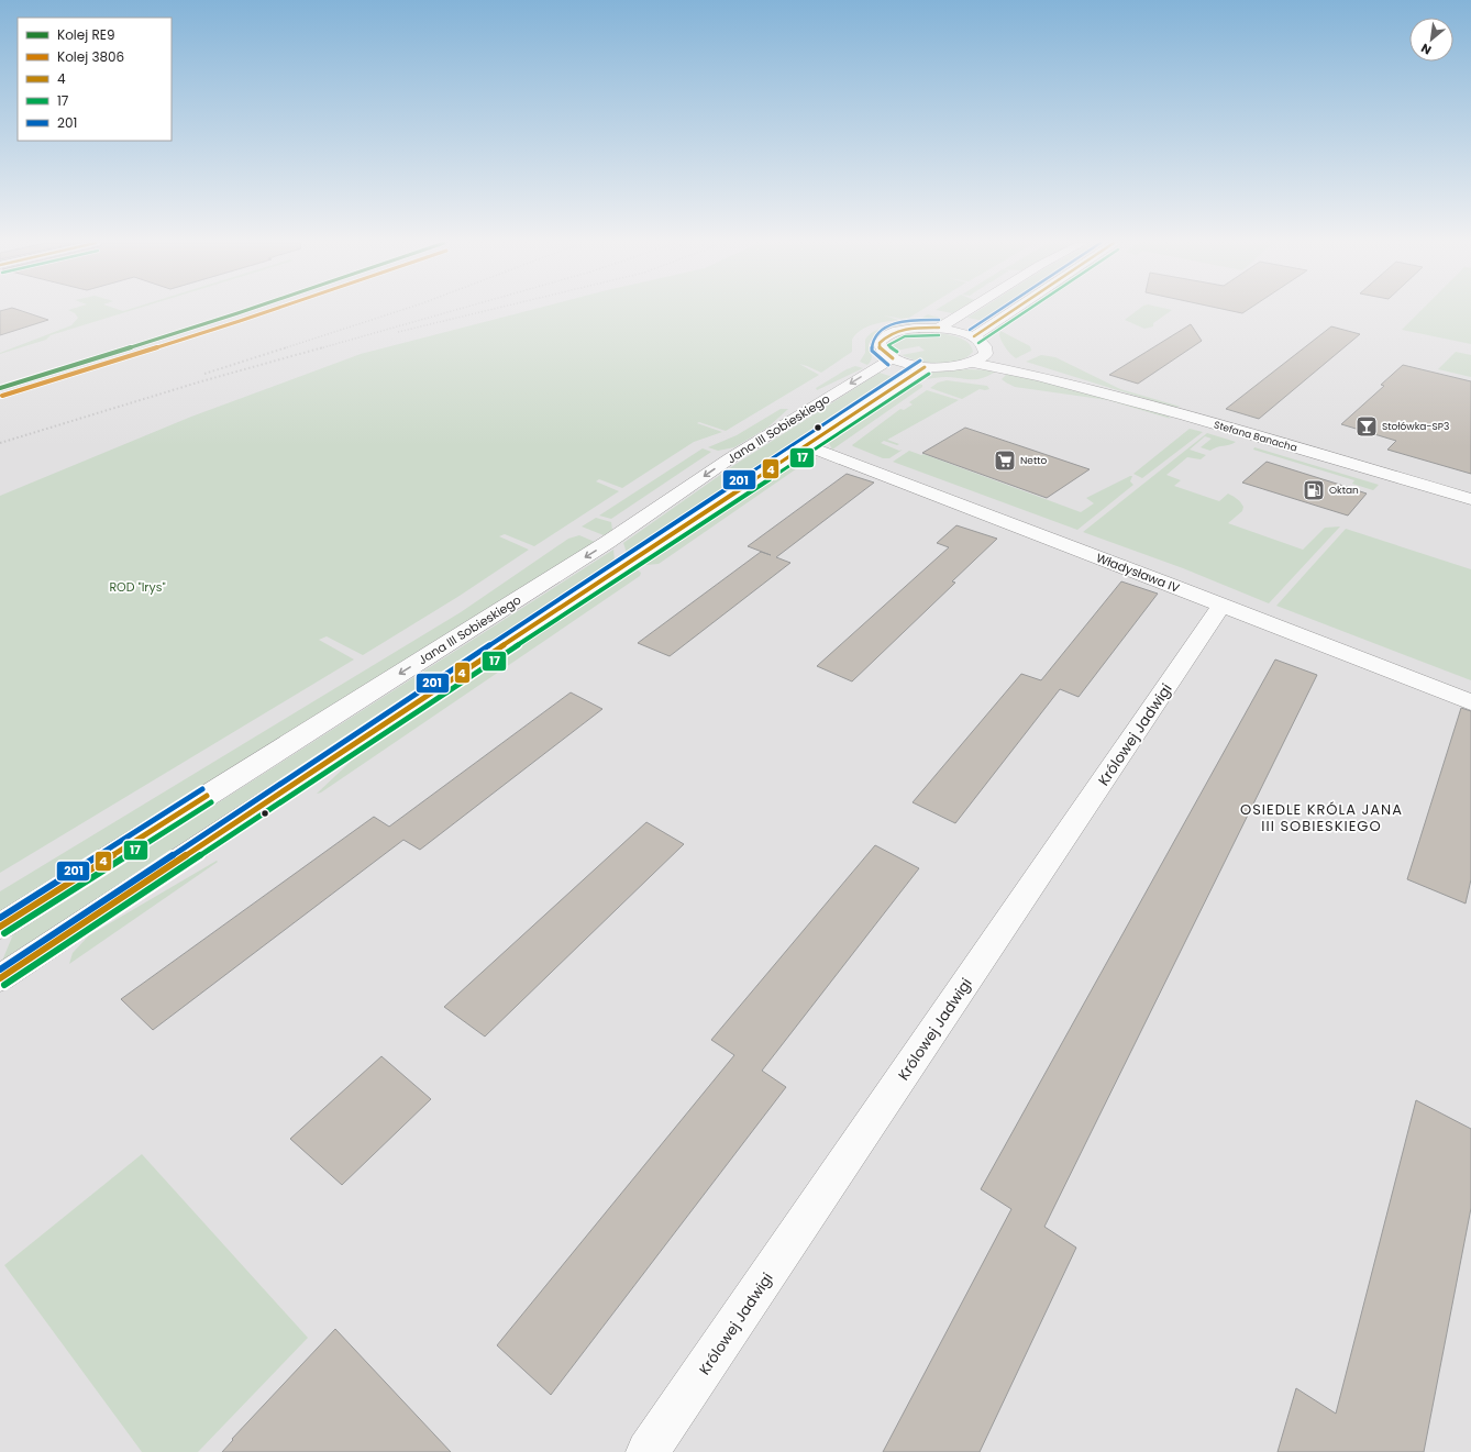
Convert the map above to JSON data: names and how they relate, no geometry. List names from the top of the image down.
{
  "streets": {
    "street": [
      "Jana III Sobieskiego",
      "Stefana Banacha",
      "Władysława IV",
      "Królowej Jadwigi"
    ]
  },
  "crossings": [
    ["Władysława IV", "Królowej Jadwigi"]
  ],
  "districts": ["OSIEDLE KRÓLA JANA III SOBIESKIEGO"],
  "parks": ["ROD \"Irys\""],
  "places": {
    "bar": ["Stołówka-SP3"],
    "supermarket": ["Netto"],
    "fuel station": ["Oktan"]
  },
  "lines": [
    "rail line RE9",
    "rail line 3806",
    "transit line 4",
    "transit line 17",
    "transit line 201"
  ],
  "legend": [
    "Kolej RE9",
    "Kolej 3806",
    "4",
    "17",
    "201"
  ],
  "north": "bottom left"
}
